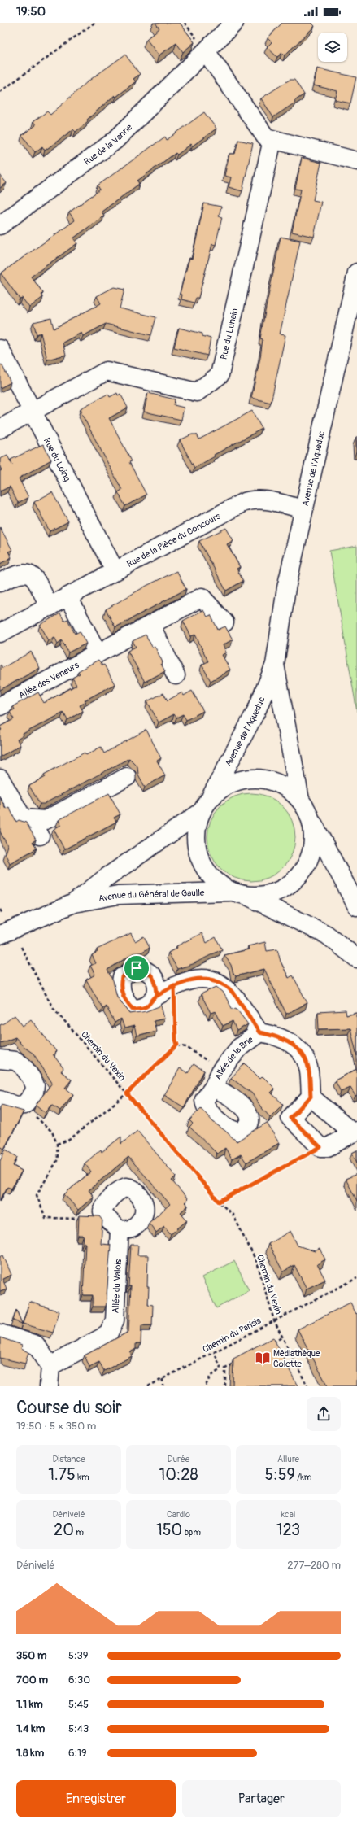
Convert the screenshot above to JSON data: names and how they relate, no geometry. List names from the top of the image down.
{
  "streets": {
    "street": [
      "Rue de la Vanne",
      "Rue du Lunain",
      "Rue du Loing",
      "Avenue de l'Aqueduc",
      "Rue de la Pièce du Concours",
      "Allée des Veneurs",
      "Avenue du Général de Gaulle",
      "Allée de la Brie",
      "Allée du Valois"
    ],
    "path": ["Chemin du Vexin", "Chemin du Parisis"]
  },
  "crossings": [
    ["Rue du Lunain", "Rue du Loing"],
    ["Rue du Loing", "Rue de la Pièce du Concours"],
    ["Avenue de l'Aqueduc", "Rue de la Pièce du Concours"],
    ["Chemin du Vexin", "Chemin du Parisis"]
  ],
  "places": {
    "library": ["Médiathèque Colette"]
  },
  "page": {
    "status": "19:50",
    "heading": ["Course du soir", "19:50 · 5 × 350 m"],
    "stats": [
      ["Distance", "1.75 km"],
      ["Durée", "10:28"],
      ["Allure", "5:59 /km"],
      ["Dénivelé", "20 m"],
      ["Cardio", "150 bpm"],
      ["kcal", "123"]
    ],
    "chart": ["Dénivelé", "277–280 m"],
    "list": [
      {
        "name": "350 m",
        "note": "5:39"
      },
      {
        "name": "700 m",
        "note": "6:30"
      },
      {
        "name": "1.1 km",
        "note": "5:45"
      },
      {
        "name": "1.4 km",
        "note": "5:43"
      },
      {
        "name": "1.8 km",
        "note": "6:19"
      }
    ],
    "buttons": ["Enregistrer", "Partager"]
  }
}
